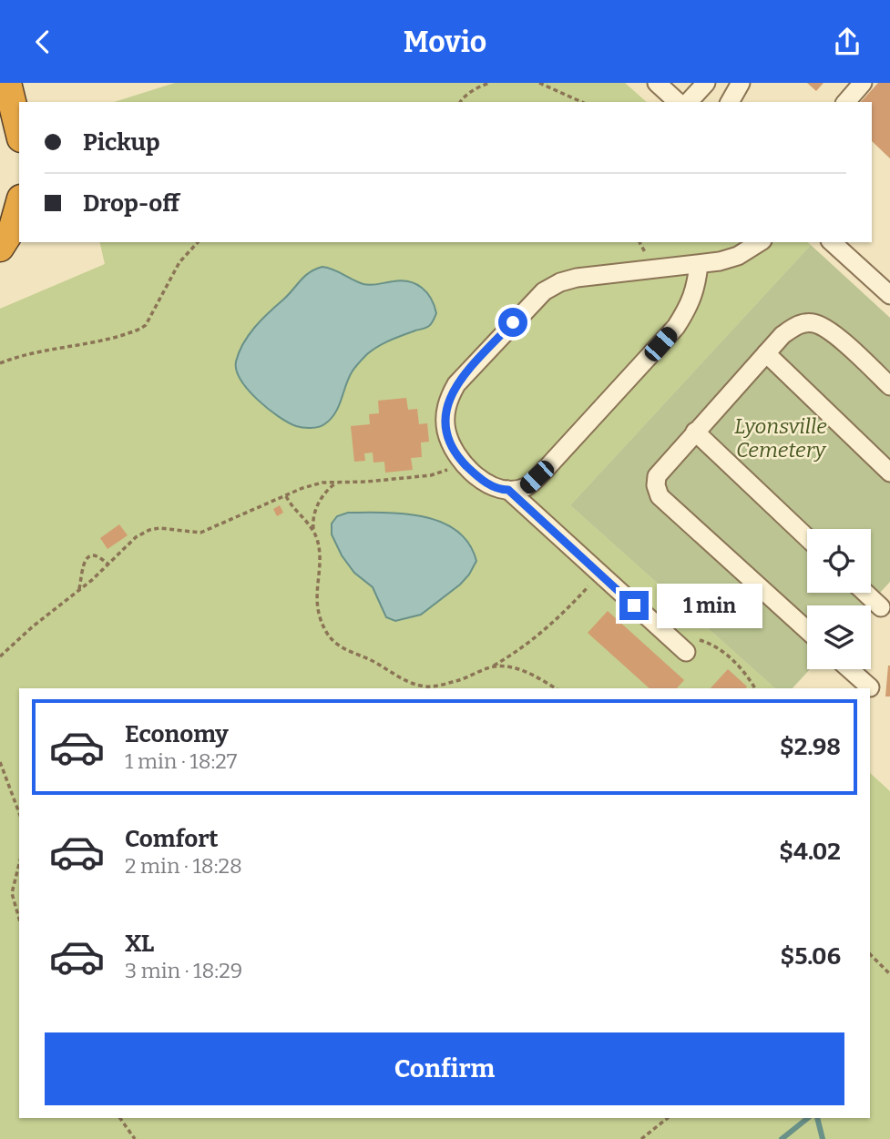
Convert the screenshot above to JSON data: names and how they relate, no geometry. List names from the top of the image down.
{
  "parks": ["Lyonsville Cemetery"],
  "page": {
    "header": "Movio",
    "banner": ["Pickup", "Drop-off"],
    "bubble": "1 min",
    "list": [
      {
        "name": "Economy",
        "note": "1 min · 18:27",
        "value": "$2.98"
      },
      {
        "name": "Comfort",
        "note": "2 min · 18:28",
        "value": "$4.02"
      },
      {
        "name": "XL",
        "note": "3 min · 18:29",
        "value": "$5.06"
      }
    ],
    "buttons": "Confirm"
  }
}
